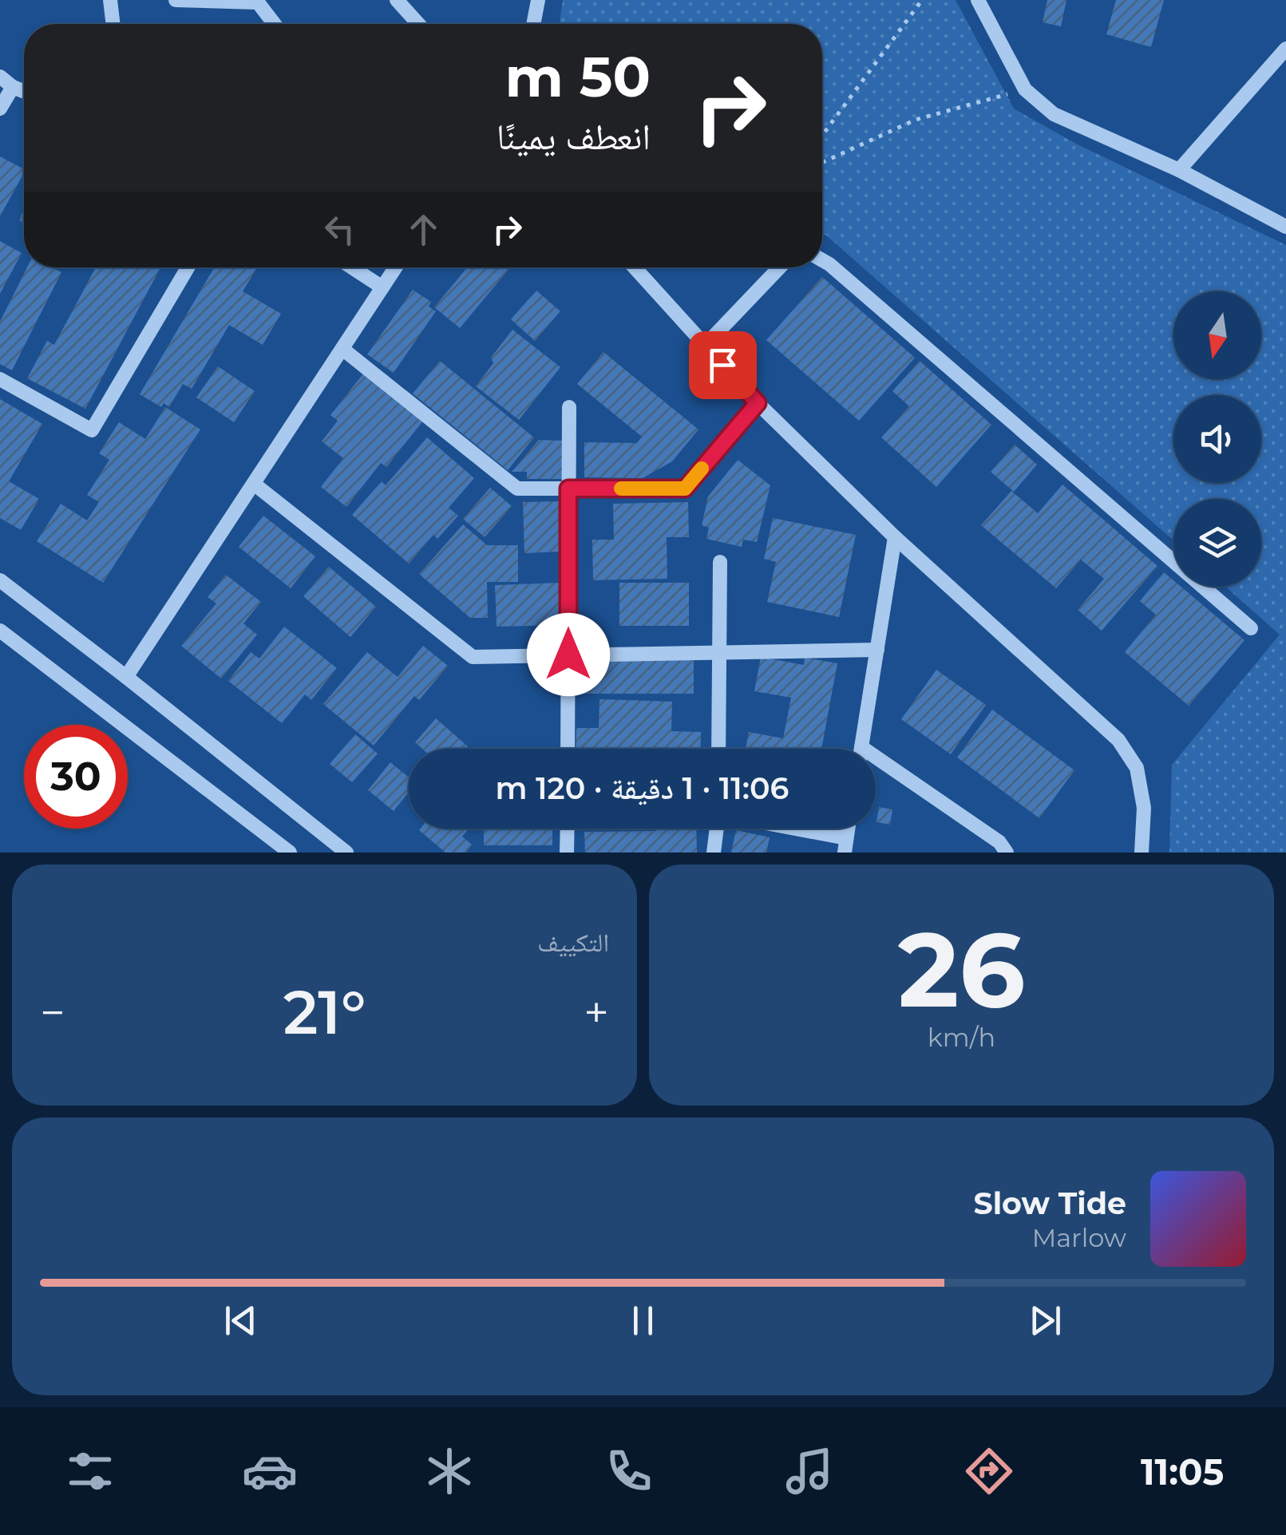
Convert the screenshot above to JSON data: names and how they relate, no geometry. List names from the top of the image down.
{
  "north": "bottom",
  "page": {
    "turn": ["50 m", "انعطف يمينًا"],
    "limit": "30",
    "trip": "11:06 · 1 دقيقة · 120 m",
    "tile": [
      ["26", "km/h"],
      "التكييف"
    ],
    "heat": ["−", "21°", "+"],
    "song": ["Slow Tide", "Marlow"],
    "tabs": "11:05"
  }
}
